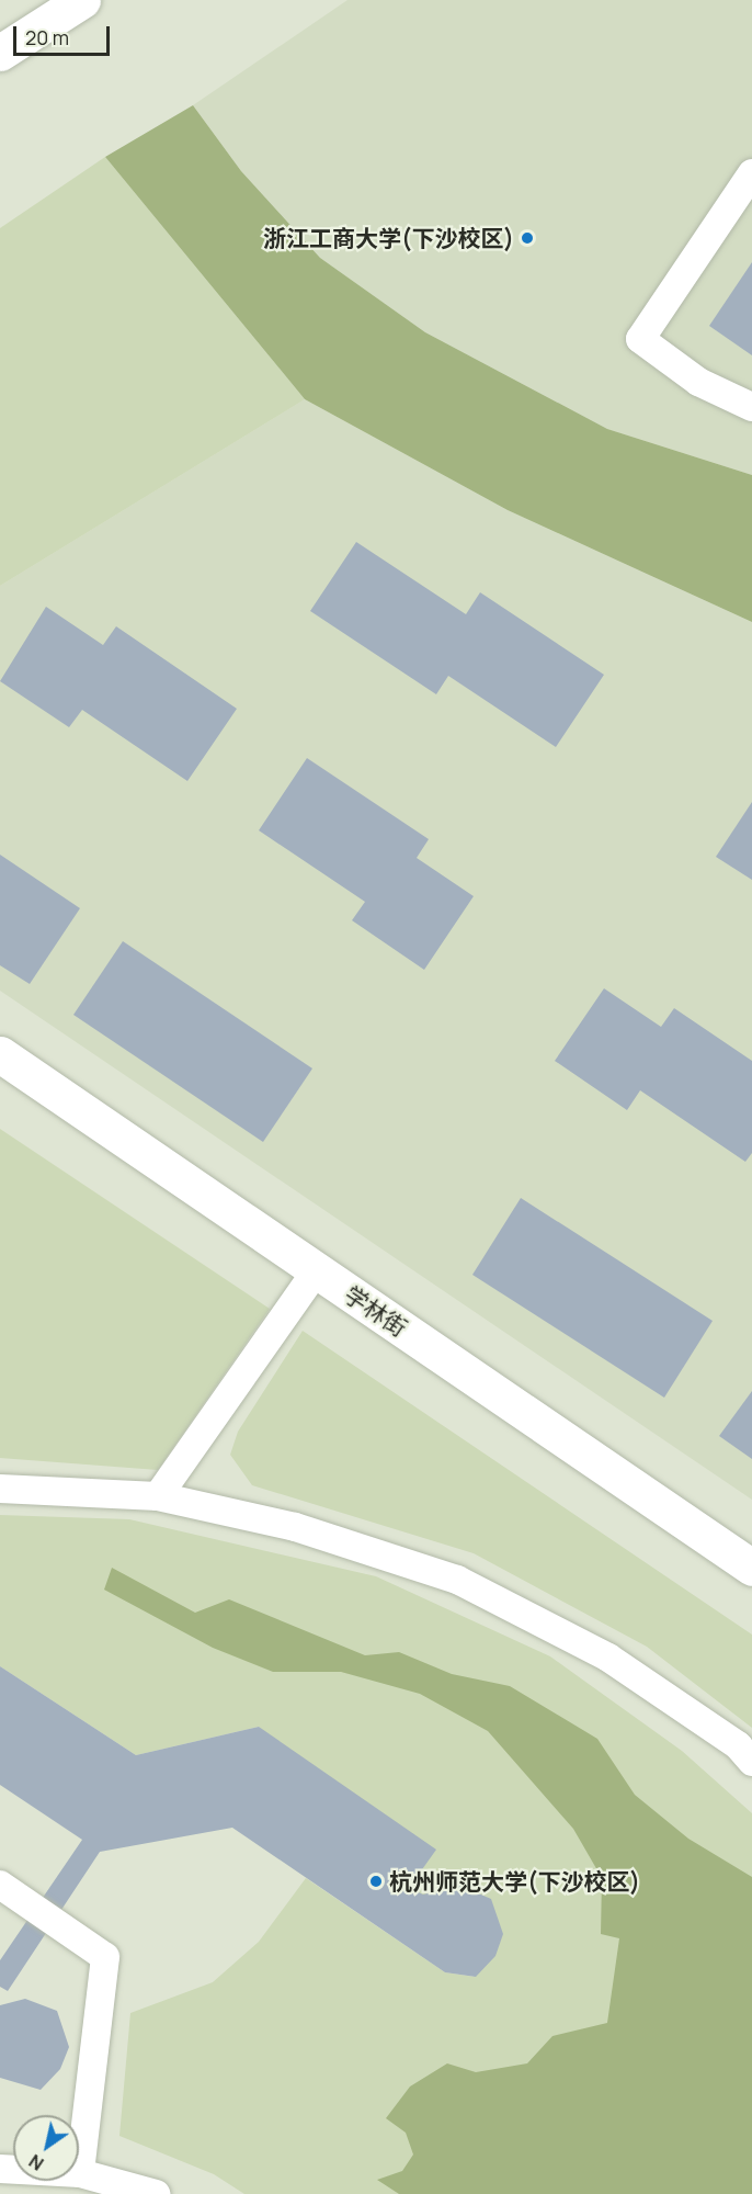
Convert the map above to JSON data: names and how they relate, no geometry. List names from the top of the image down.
{
  "streets": {
    "main road": ["学林街"]
  },
  "places": ["浙江工商大学(下沙校区)", "杭州师范大学(下沙校区)"],
  "scale_bar": "20 m",
  "north": "bottom left"
}
